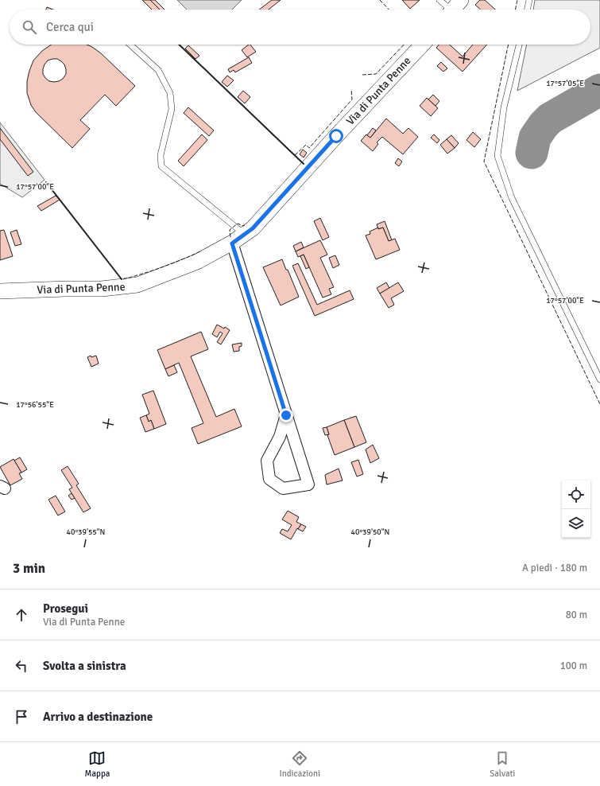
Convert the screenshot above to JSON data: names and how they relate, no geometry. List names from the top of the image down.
{
  "streets": {
    "street": ["Via di Punta Penne"]
  },
  "page": {
    "search": "Cerca qui",
    "heading": ["3 min", "A piedi · 180 m"],
    "list": [
      ["Prosegui", "Via di Punta Penne", "80 m"],
      ["Svolta a sinistra", "100 m"],
      "Arrivo a destinazione"
    ],
    "nav": ["Mappa", "Indicazioni", "Salvati"]
  },
  "coordinates": [
    "17°57'05\"E",
    "17°57'00\"E",
    "17°56'55\"E",
    "40°39'55\"N",
    "40°39'50\"N"
  ]
}
